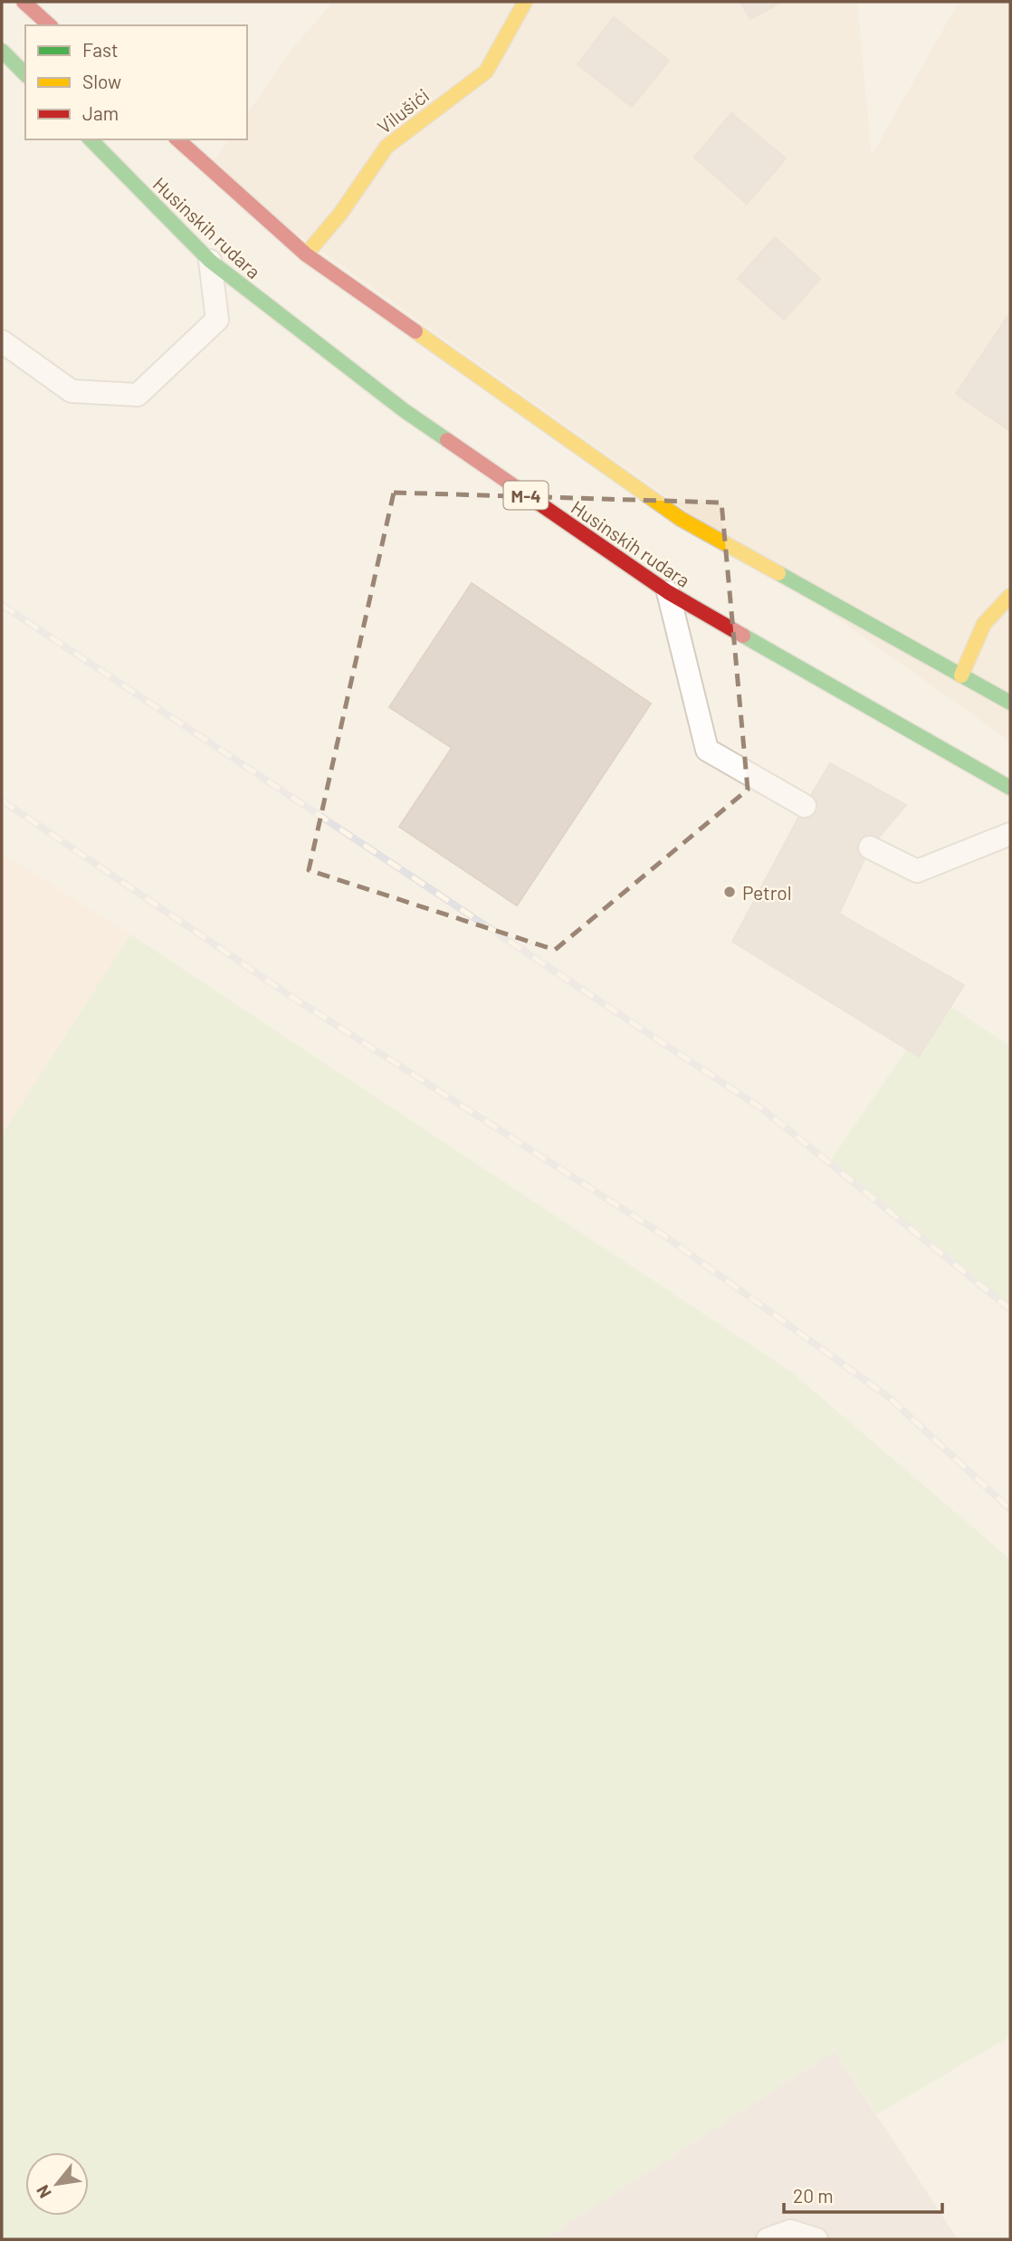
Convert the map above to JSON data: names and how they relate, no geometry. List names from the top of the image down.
{
  "streets": {
    "main road": ["Vilušići", "Husinskih rudara", "M-4"]
  },
  "places": ["Petrol"],
  "legend": ["Fast", "Slow", "Jam"],
  "scale_bar": "20 m",
  "north": "bottom left"
}
